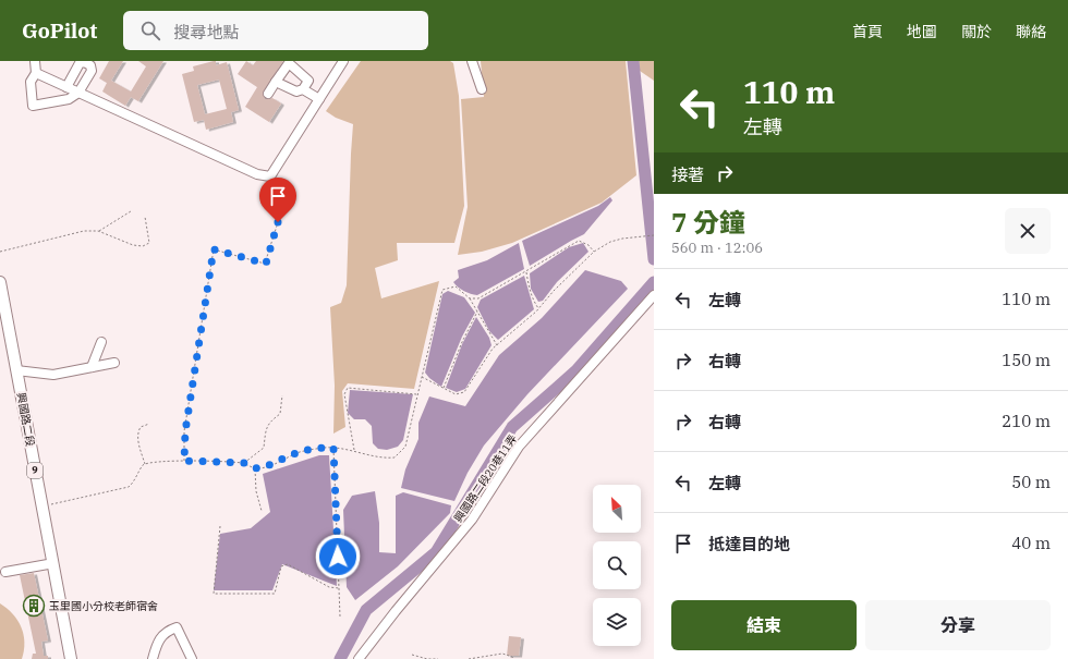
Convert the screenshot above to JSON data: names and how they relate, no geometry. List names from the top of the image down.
{
  "streets": {
    "main road": ["興國路二段", "9"],
    "lane": ["興國路二段20巷11弄"]
  },
  "places": {
    "building": ["玉里國小分校老師宿舍"]
  },
  "north": "top left",
  "page": {
    "header": "GoPilot",
    "search": "搜尋地點",
    "nav": [
      "首頁",
      "地圖",
      "關於",
      "聯絡"
    ],
    "turn": ["110 m", "左轉"],
    "then": "接著",
    "heading": ["7 分鐘", "560 m · 12:06"],
    "list": [
      {
        "name": "左轉",
        "value": "110 m"
      },
      {
        "name": "右轉",
        "value": "150 m"
      },
      {
        "name": "右轉",
        "value": "210 m"
      },
      {
        "name": "左轉",
        "value": "50 m"
      },
      {
        "name": "抵達目的地",
        "value": "40 m"
      }
    ],
    "buttons": ["結束", "分享"]
  }
}
